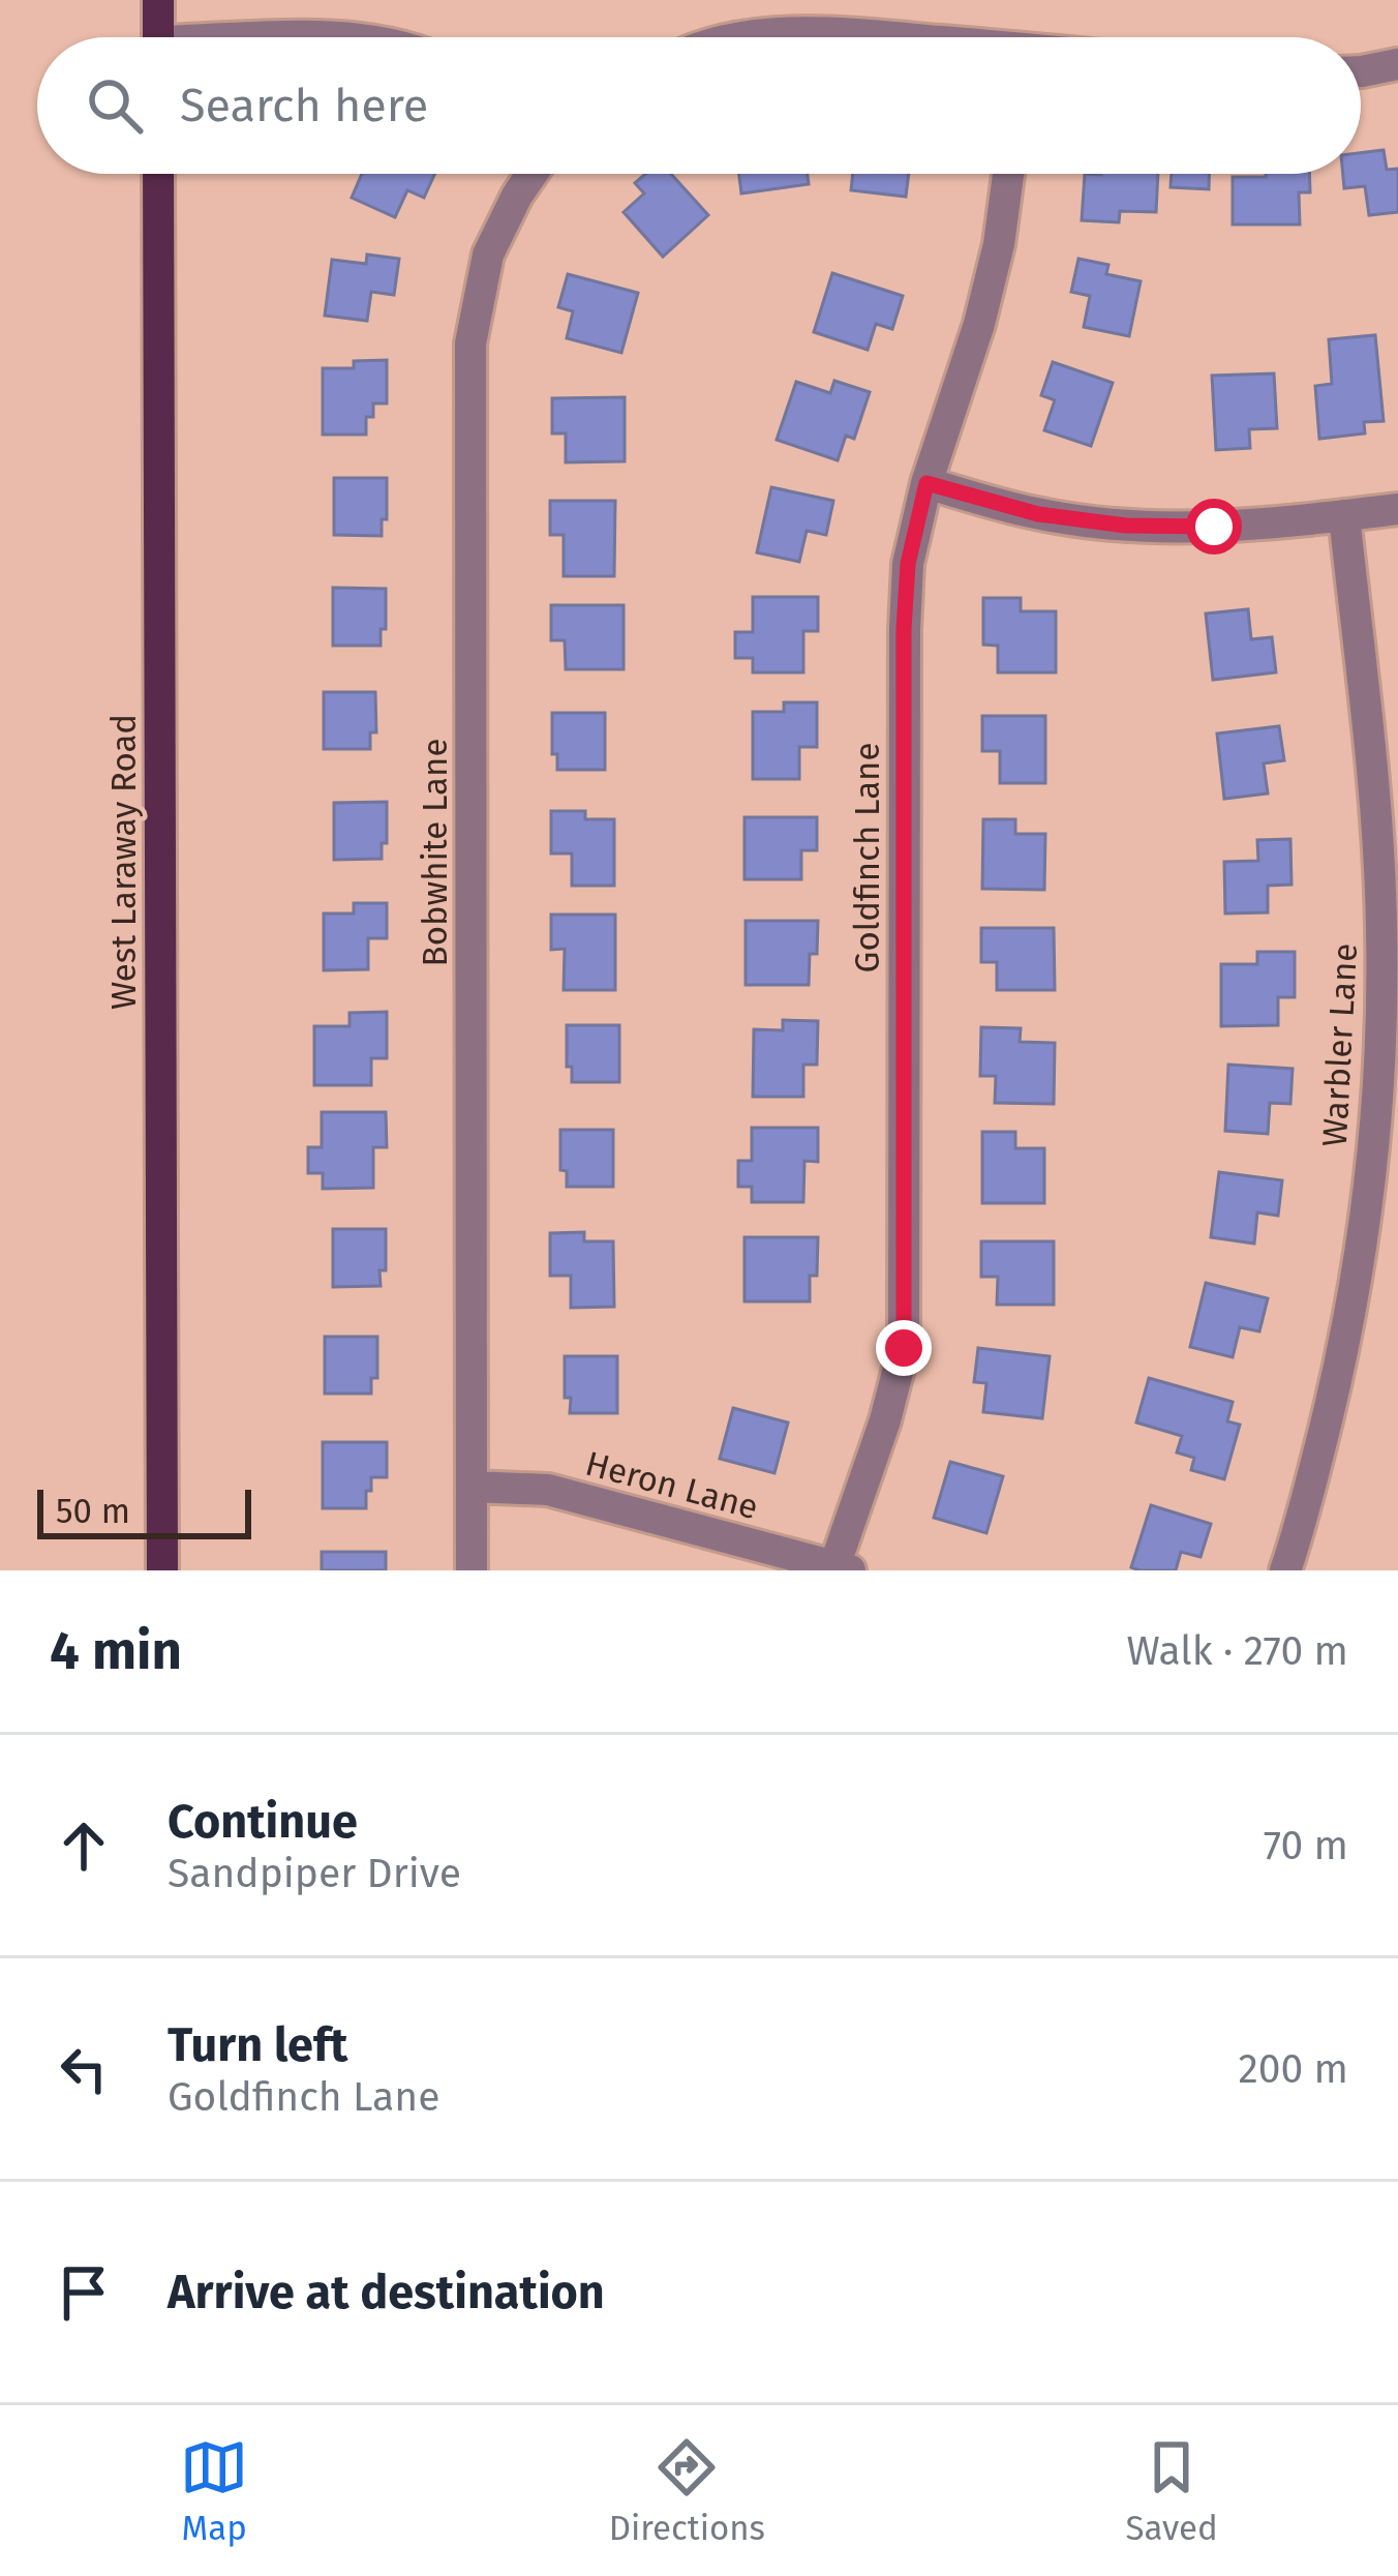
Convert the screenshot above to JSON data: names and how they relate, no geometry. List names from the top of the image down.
{
  "streets": {
    "main road": ["West Laraway Road"],
    "street": [
      "Bobwhite Lane",
      "Goldfinch Lane",
      "Warbler Lane",
      "Heron Lane"
    ]
  },
  "crossings": [
    ["Bobwhite Lane", "Heron Lane"],
    ["Goldfinch Lane", "Heron Lane"]
  ],
  "scale_bar": "50 m",
  "page": {
    "search": "Search here",
    "scale": "50 m",
    "heading": ["4 min", "Walk · 270 m"],
    "list": [
      ["Continue", "Sandpiper Drive", "70 m"],
      ["Turn left", "Goldfinch Lane", "200 m"],
      "Arrive at destination"
    ],
    "nav": ["Map", "Directions", "Saved"]
  }
}
